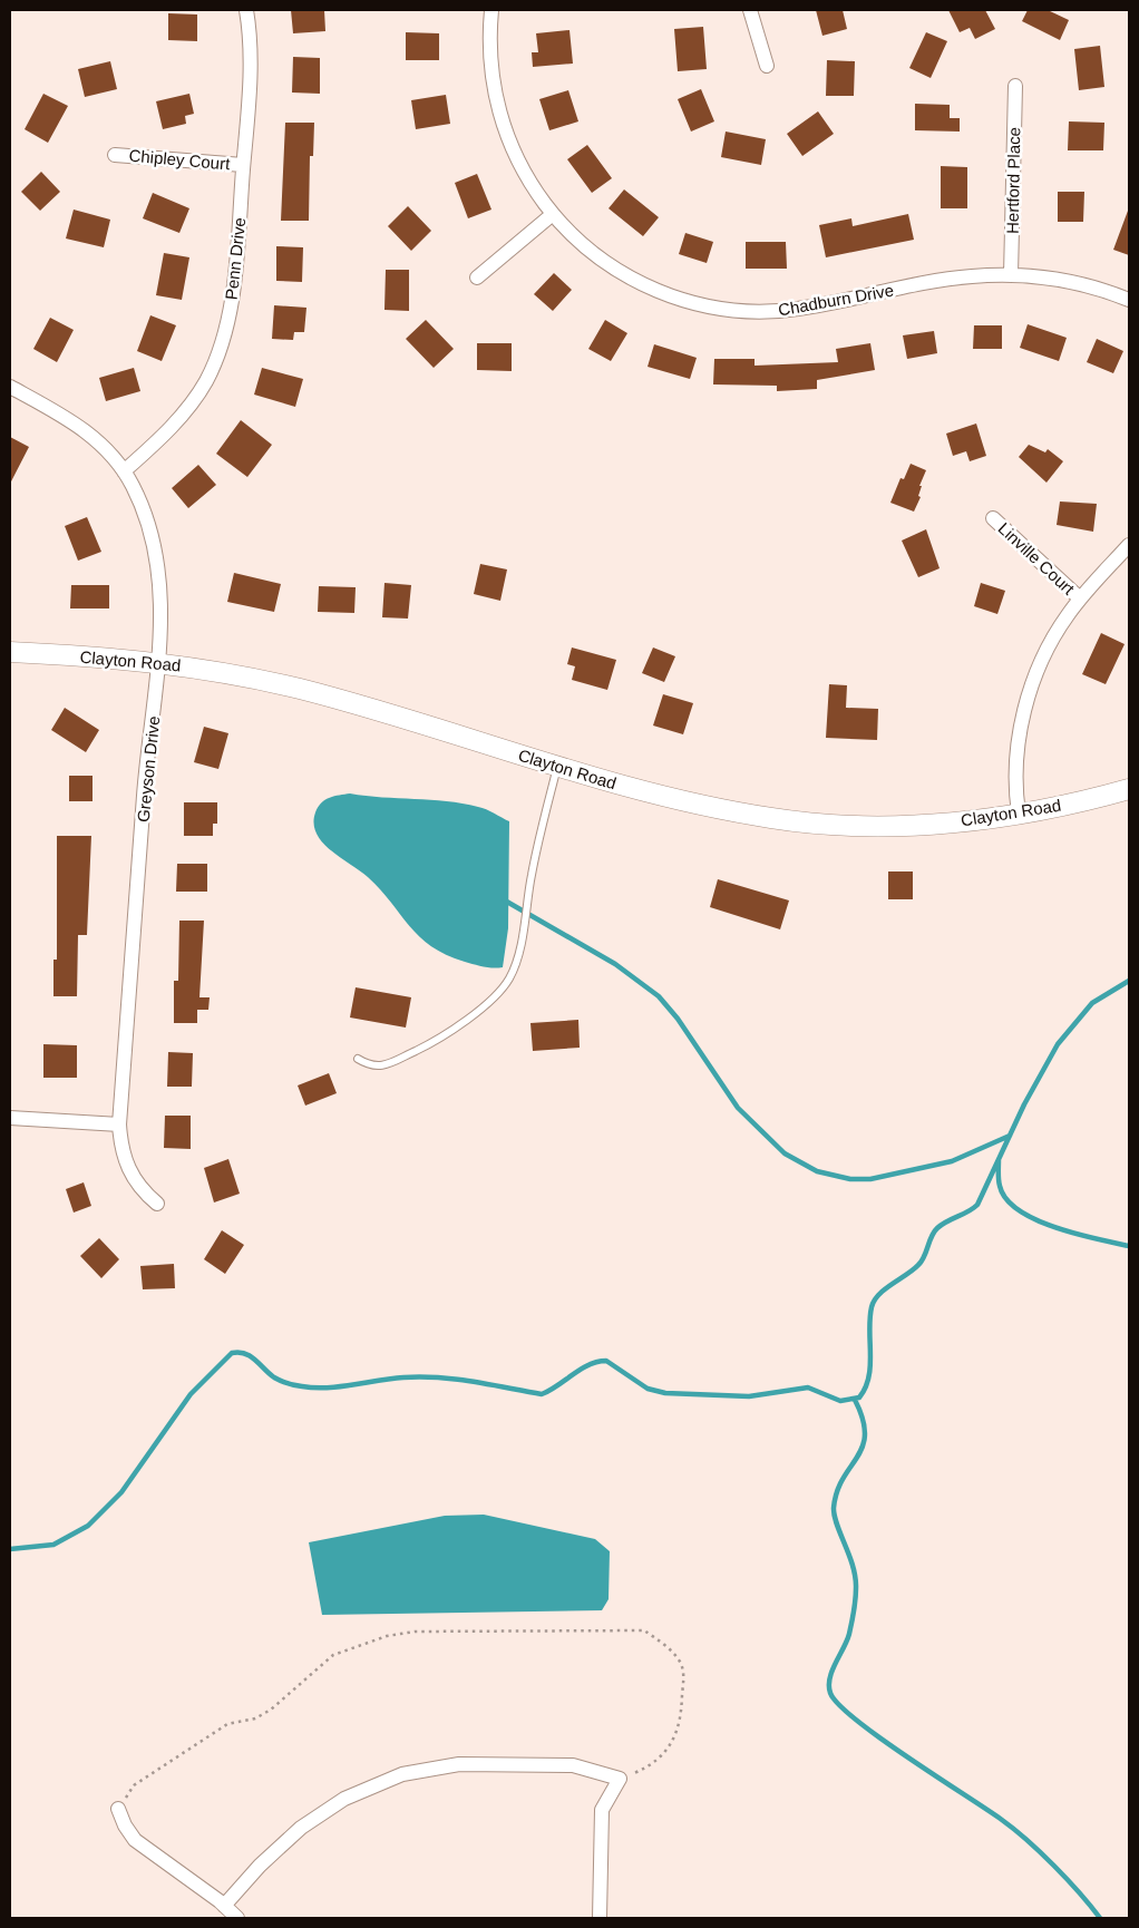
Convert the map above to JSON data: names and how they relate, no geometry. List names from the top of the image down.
{
  "streets": {
    "street": [
      "Chipley Court",
      "Hertford Place",
      "Penn Drive",
      "Chadburn Drive",
      "Linville Court",
      "Clayton Road",
      "Greyson Drive"
    ]
  },
  "crossings": [
    ["Chipley Court", "Penn Drive"],
    ["Hertford Place", "Chadburn Drive"],
    ["Penn Drive", "Greyson Drive"],
    ["Clayton Road", "Greyson Drive"]
  ]
}
